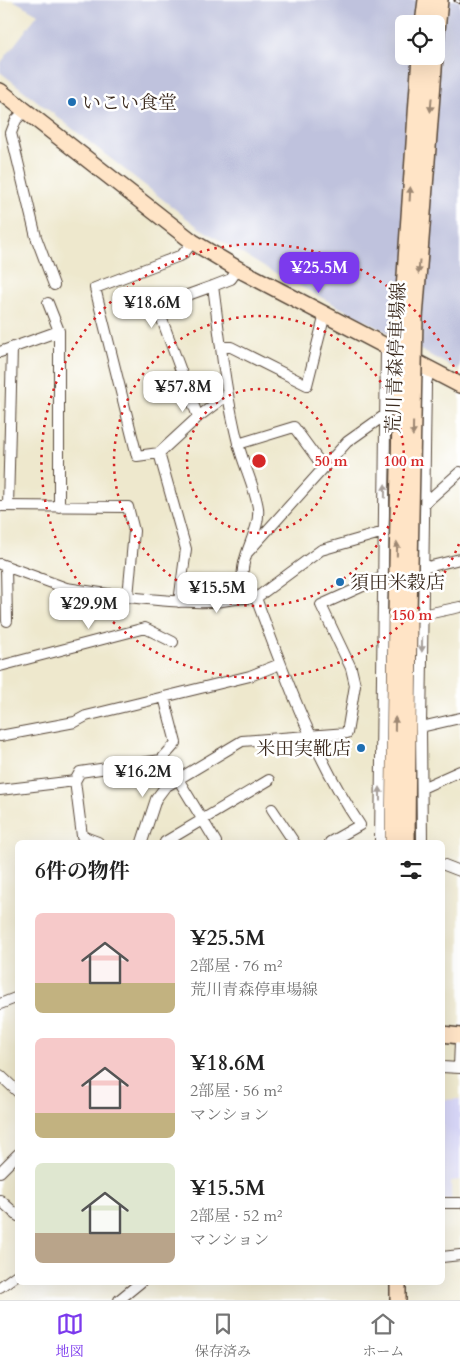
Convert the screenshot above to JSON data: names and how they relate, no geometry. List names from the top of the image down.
{
  "streets": {
    "main road": ["荒川青森停車場線"]
  },
  "places": ["いこい食堂", "須田米穀店", "米田実靴店"],
  "page": {
    "price": [
      "¥25.5M",
      "¥18.6M",
      "¥57.8M",
      "¥15.5M",
      "¥29.9M",
      "¥16.2M"
    ],
    "heading": "6件の物件",
    "list": [
      {
        "name": "¥25.5M",
        "note": "2部屋 · 76 m² · 荒川青森停車場線"
      },
      {
        "name": "¥18.6M",
        "note": "2部屋 · 56 m² · マンション"
      },
      {
        "name": "¥15.5M",
        "note": "2部屋 · 52 m² · マンション"
      }
    ],
    "tabs": ["地図", "保存済み", "ホーム"]
  },
  "rings": ["50 m", "100 m", "150 m"]
}
